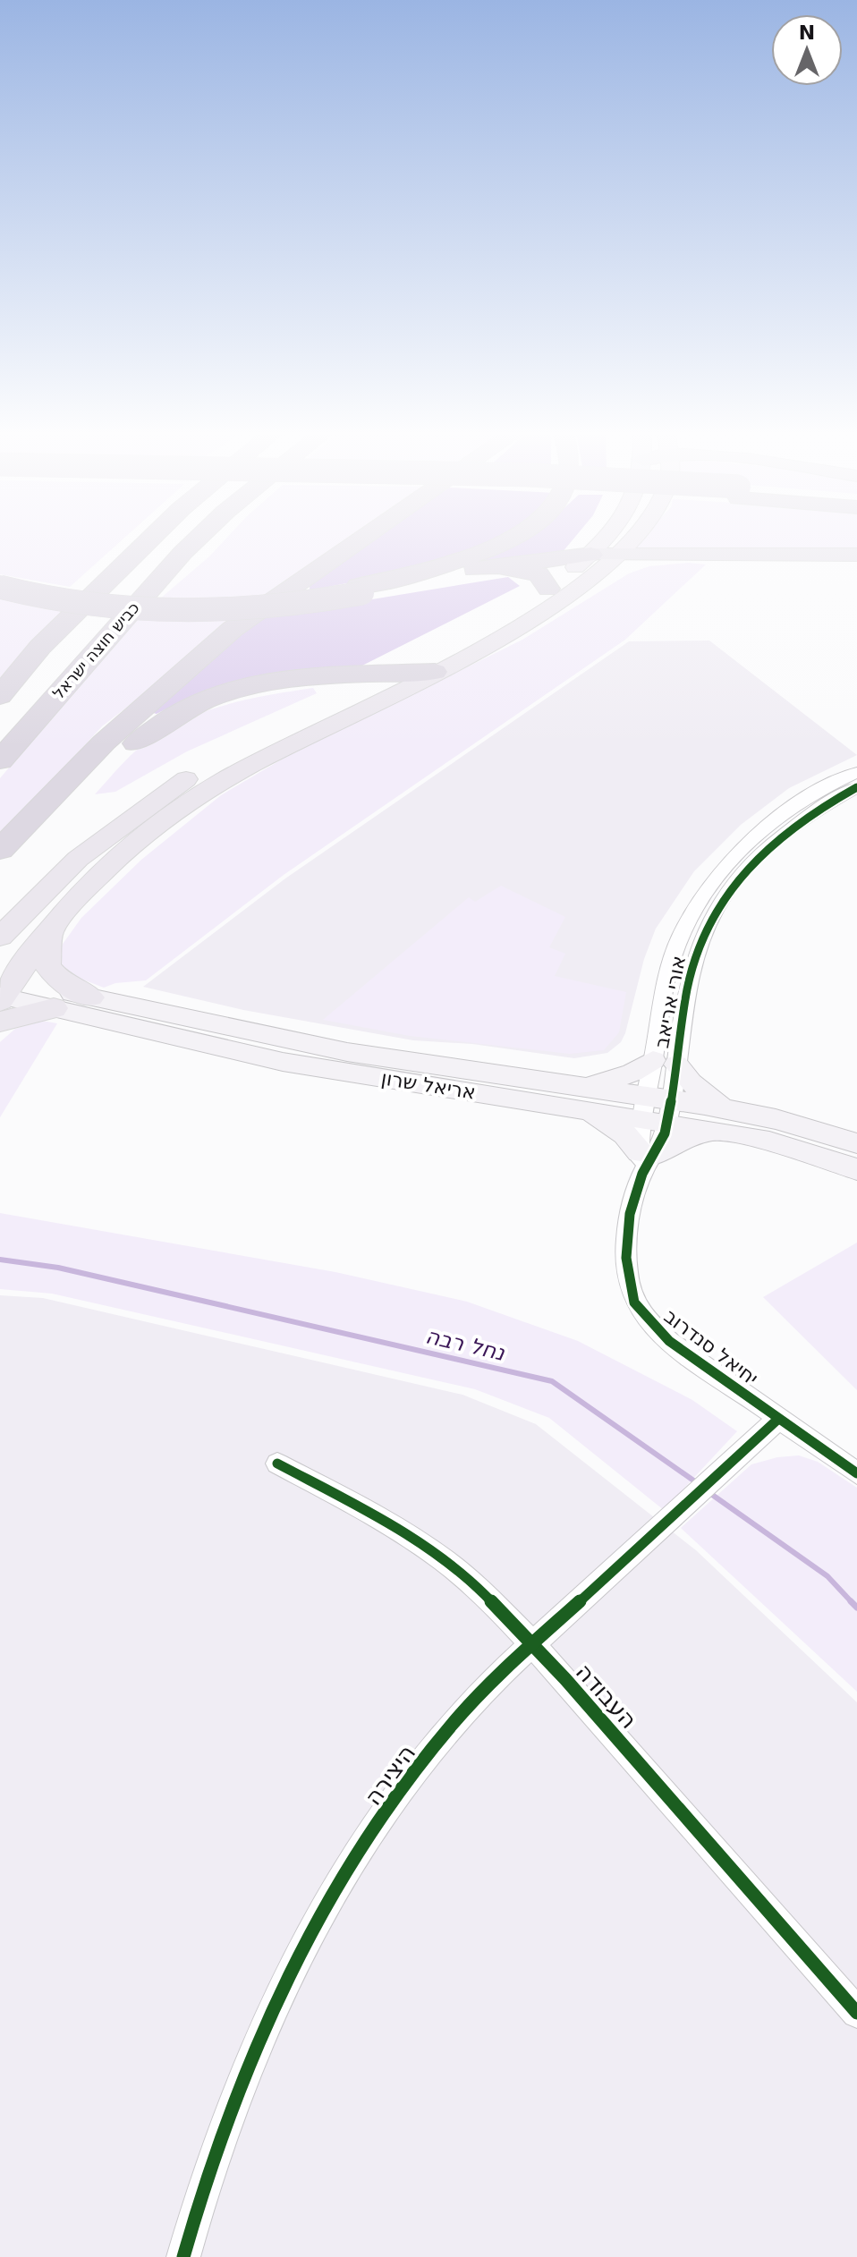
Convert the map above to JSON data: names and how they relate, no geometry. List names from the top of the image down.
{
  "streets": {
    "highway": ["כביש חוצה ישראל"],
    "main road": ["אריאל שרון"],
    "street": [
      "אורי אריאב",
      "יחיאל סנדרוב",
      "העבודה",
      "היצירה"
    ]
  },
  "crossings": [
    ["אורי אריאב", "אריאל שרון"],
    ["אורי אריאב", "יחיאל סנדרוב"],
    ["אריאל שרון", "יחיאל סנדרוב"],
    ["יחיאל סנדרוב", "היצירה"],
    ["העבודה", "היצירה"]
  ],
  "water": ["נחל רבה"],
  "north": "top"
}
